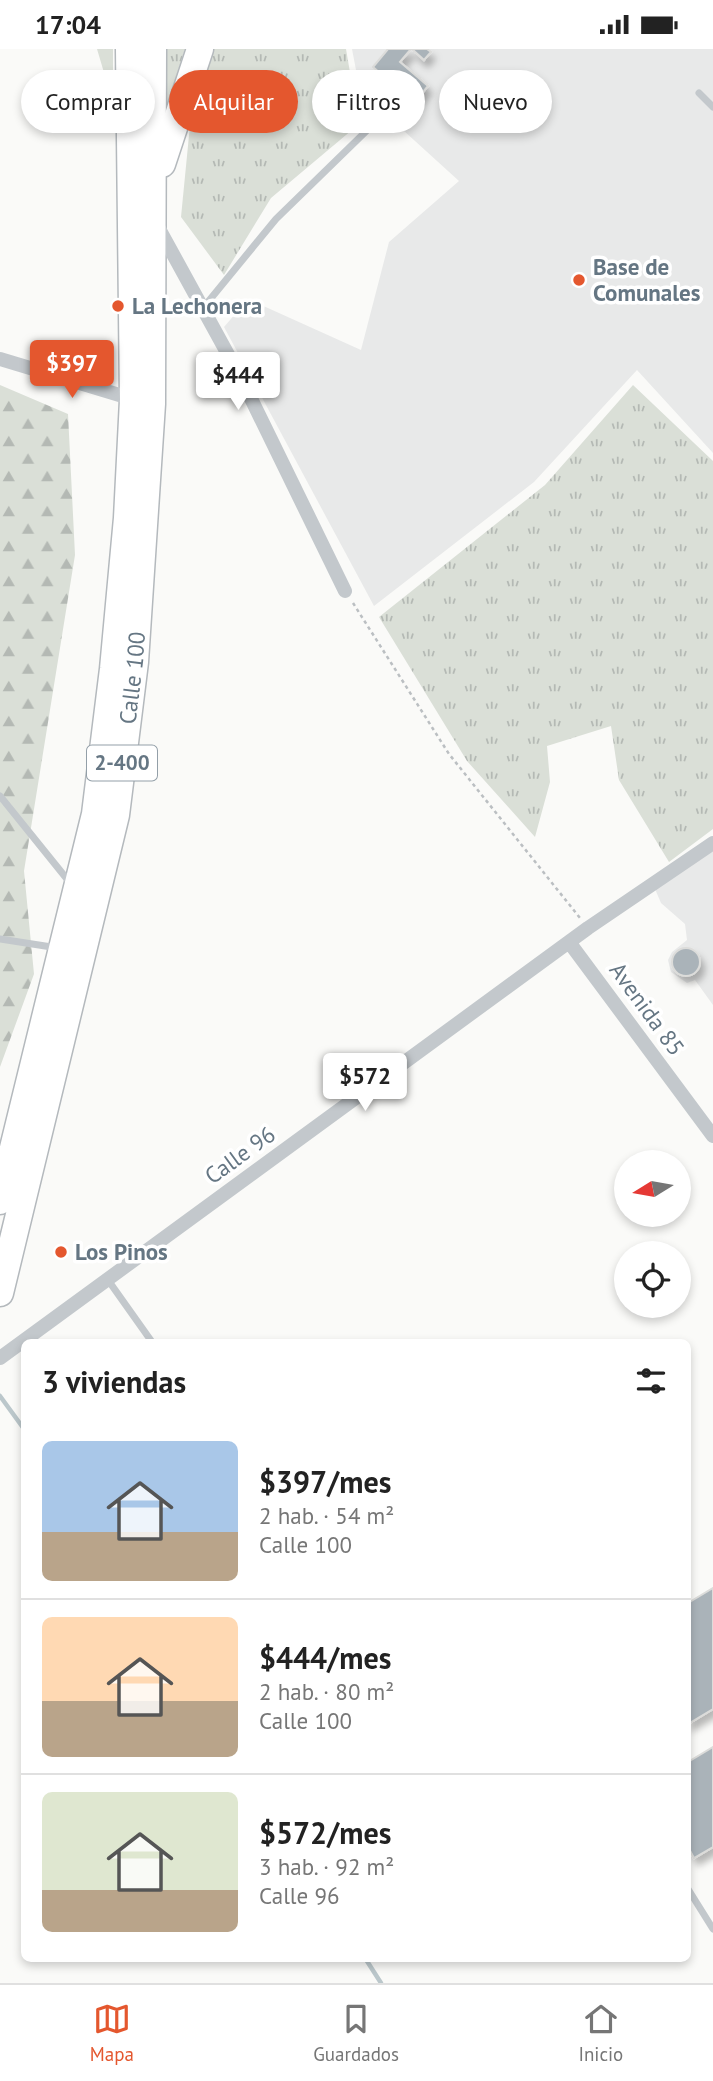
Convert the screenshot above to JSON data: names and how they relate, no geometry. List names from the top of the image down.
{
  "streets": {
    "highway": ["Calle 100", "2-400"],
    "street": ["Avenida 85", "Calle 96"]
  },
  "crossings": [
    ["Avenida 85", "Calle 96"]
  ],
  "places": ["Base de Comunales", "La Lechonera", "Los Pinos"],
  "north": "left",
  "page": {
    "status": "17:04",
    "chip": [
      "Comprar",
      "Alquilar",
      "Filtros",
      "Nuevo"
    ],
    "price": ["$397", "$444", "$572"],
    "heading": "3 viviendas",
    "list": [
      {
        "name": "$397/mes",
        "note": "2 hab. · 54 m² · Calle 100"
      },
      {
        "name": "$444/mes",
        "note": "2 hab. · 80 m² · Calle 100"
      },
      {
        "name": "$572/mes",
        "note": "3 hab. · 92 m² · Calle 96"
      }
    ],
    "tabs": ["Mapa", "Guardados", "Inicio"]
  }
}
